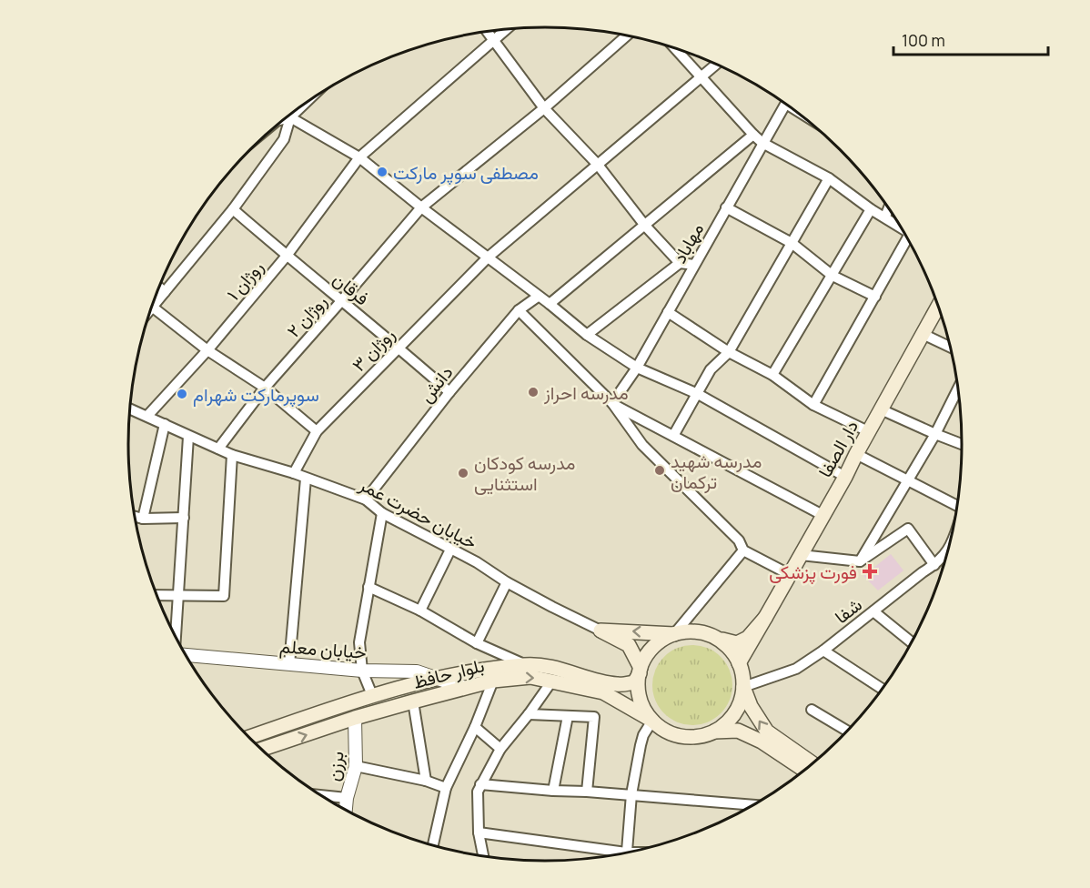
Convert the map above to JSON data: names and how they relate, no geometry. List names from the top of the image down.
{
  "streets": {
    "main road": ["دار الصفا", "بلوار حافظ"],
    "street": [
      "مهاباد",
      "روژان ۱",
      "فرقان",
      "روژان ۲",
      "روژان ۳",
      "دانش",
      "خیابان حضرت عمر",
      "شفا",
      "خیابان معلم",
      "برزن"
    ]
  },
  "crossings": [
    ["روژان ۱", "فرقان"],
    ["روژان ۱", "خیابان حضرت عمر"],
    ["فرقان", "روژان ۲"],
    ["فرقان", "روژان ۳"],
    ["فرقان", "دانش"],
    ["روژان ۲", "خیابان حضرت عمر"],
    ["روژان ۳", "خیابان حضرت عمر"],
    ["دانش", "خیابان حضرت عمر"],
    ["شفا", "بلوار حافظ"],
    ["خیابان معلم", "بلوار حافظ"],
    ["بلوار حافظ", "برزن"]
  ],
  "places": {
    "other": [
      "مصطفی سوپر مارکت",
      "مدرسه احراز",
      "سوپرمارکت شهرام",
      "مدرسه شهید ترکمان",
      "مدرسه کودکان استثنایی"
    ],
    "health": ["فورت پزشکی"]
  },
  "scale_bar": "100 m"
}
